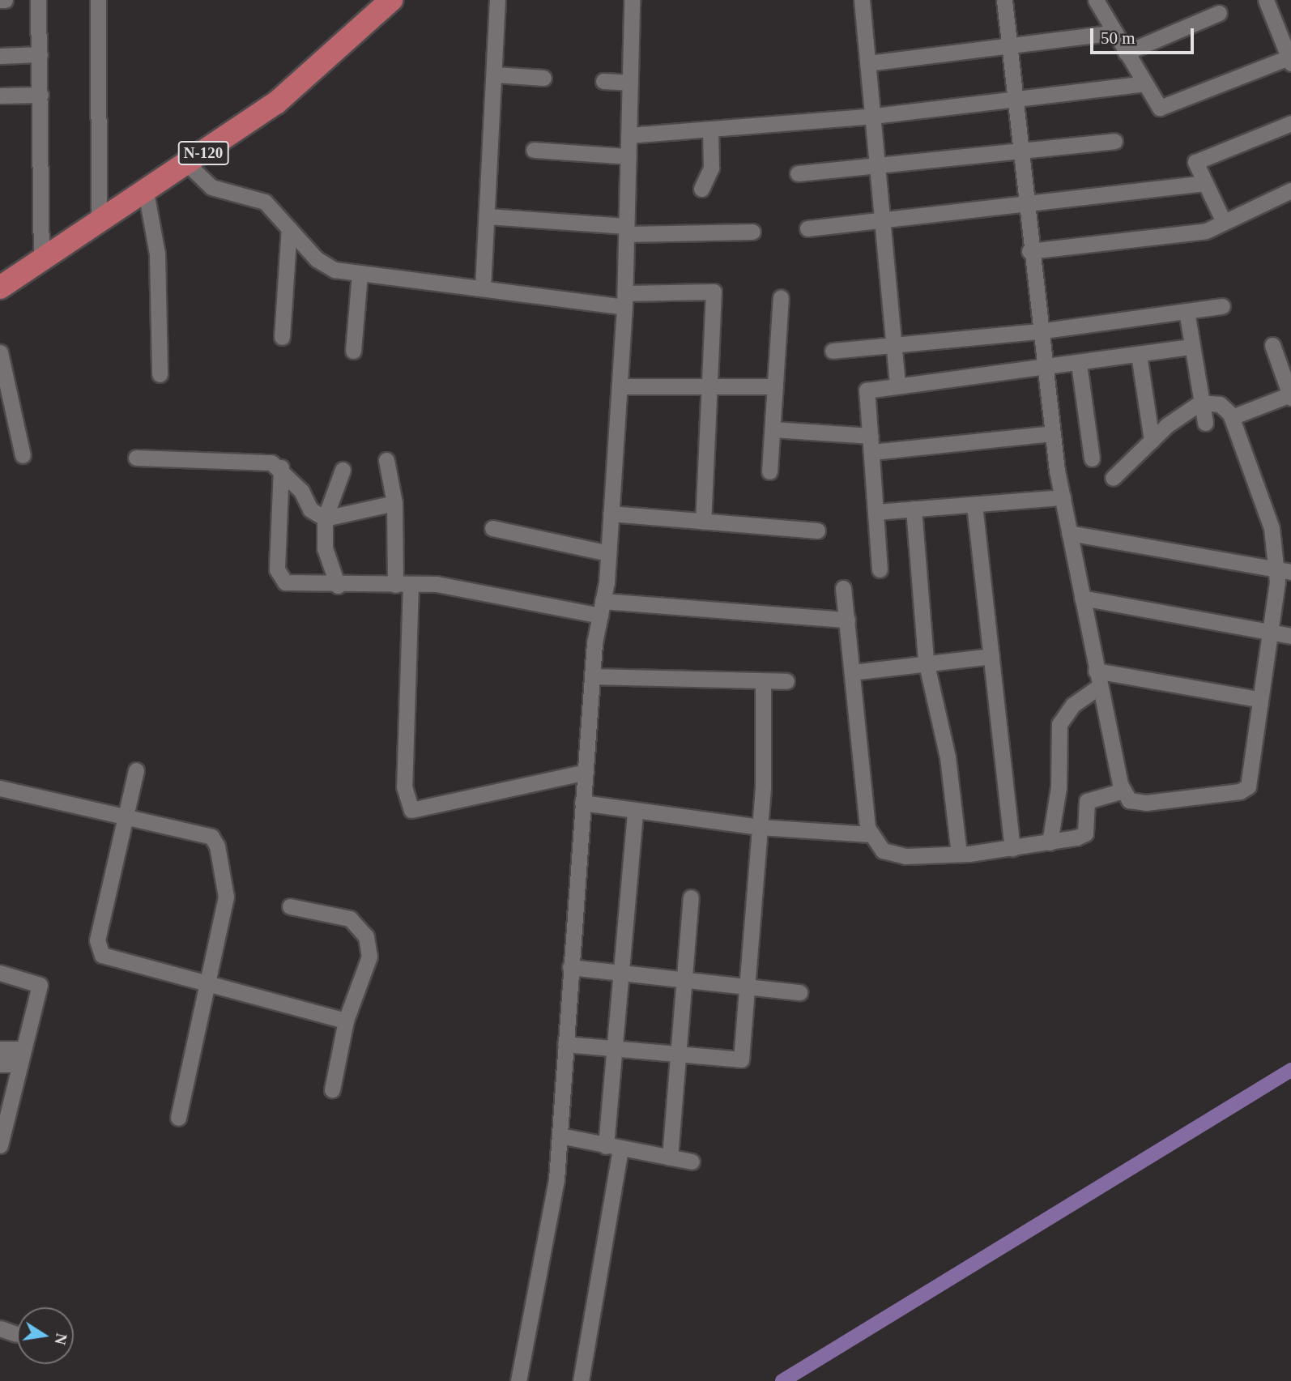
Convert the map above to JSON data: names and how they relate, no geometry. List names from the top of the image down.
{
  "streets": {
    "highway": ["N-120"]
  },
  "scale_bar": "50 m",
  "north": "right"
}
